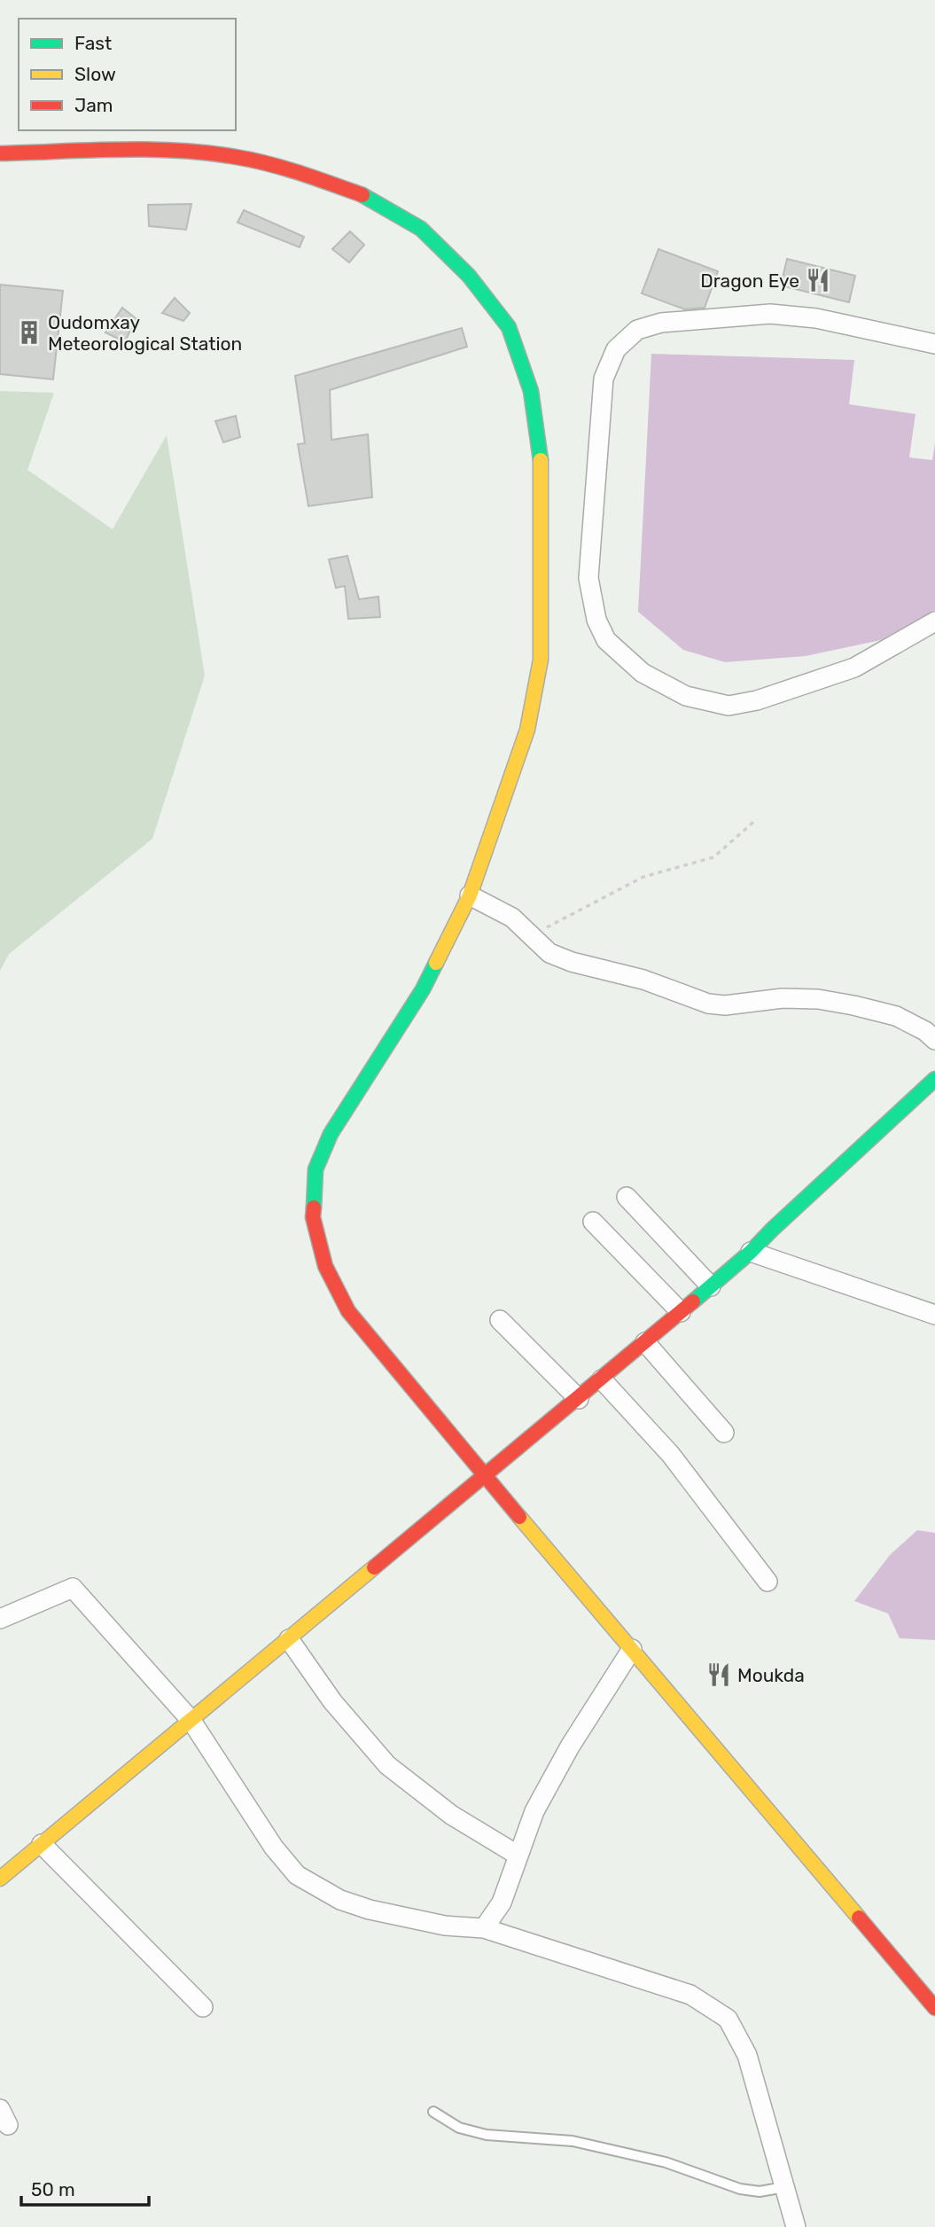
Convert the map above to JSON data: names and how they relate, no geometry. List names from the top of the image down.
{
  "places": {
    "restaurant": ["Dragon Eye", "Moukda"],
    "building": ["Oudomxay Meteorological Station"]
  },
  "legend": ["Fast", "Slow", "Jam"],
  "scale_bar": "50 m"
}
